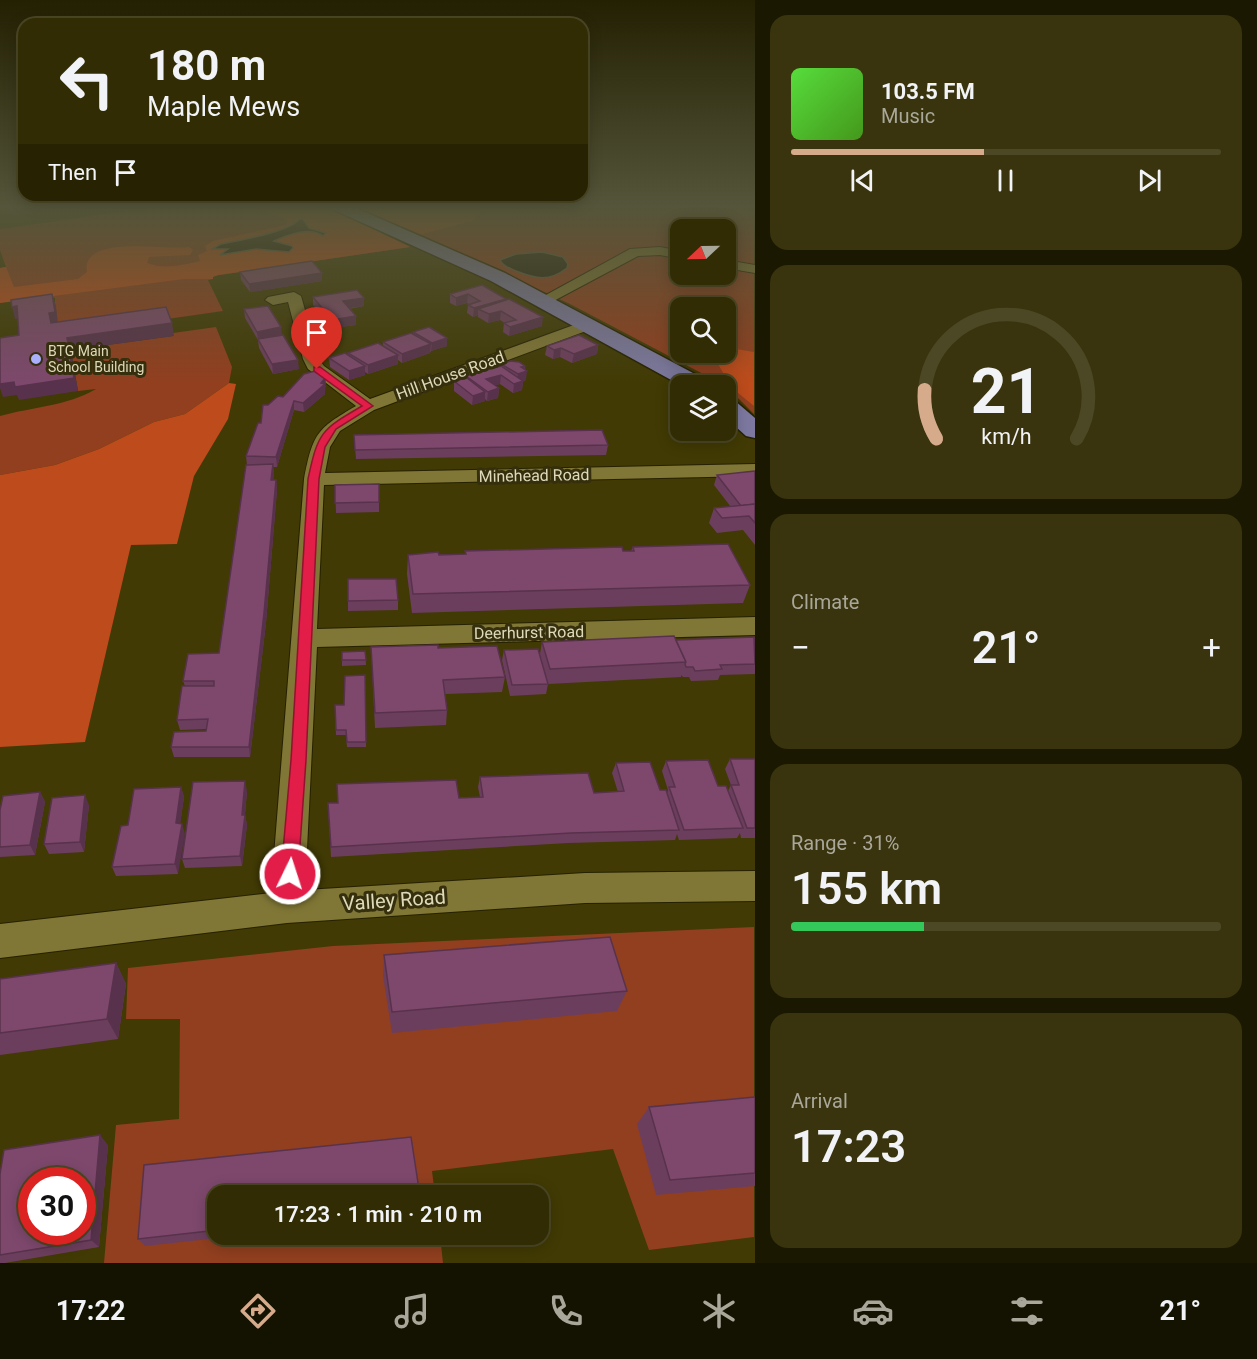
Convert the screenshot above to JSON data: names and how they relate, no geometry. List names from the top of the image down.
{
  "streets": {
    "street": [
      "Hill House Road",
      "Minehead Road",
      "Deerhurst Road",
      "Valley Road"
    ]
  },
  "crossings": [
    ["Hill House Road", "Minehead Road"],
    ["Hill House Road", "Deerhurst Road"],
    ["Hill House Road", "Valley Road"]
  ],
  "places": ["BTG Main School Building"],
  "north": "left",
  "page": {
    "turn": ["180 m", "Maple Mews"],
    "song": ["103.5 FM", "Music"],
    "then": "Then",
    "tile": [
      "Climate",
      ["Range · 31%", "155 km"],
      ["Arrival", "17:23"]
    ],
    "heat": ["−", "21°", "+"],
    "limit": "30",
    "trip": "17:23 · 1 min · 210 m",
    "tabs": ["17:22", "21°"],
    "gauge": ["21", "km/h"]
  }
}
